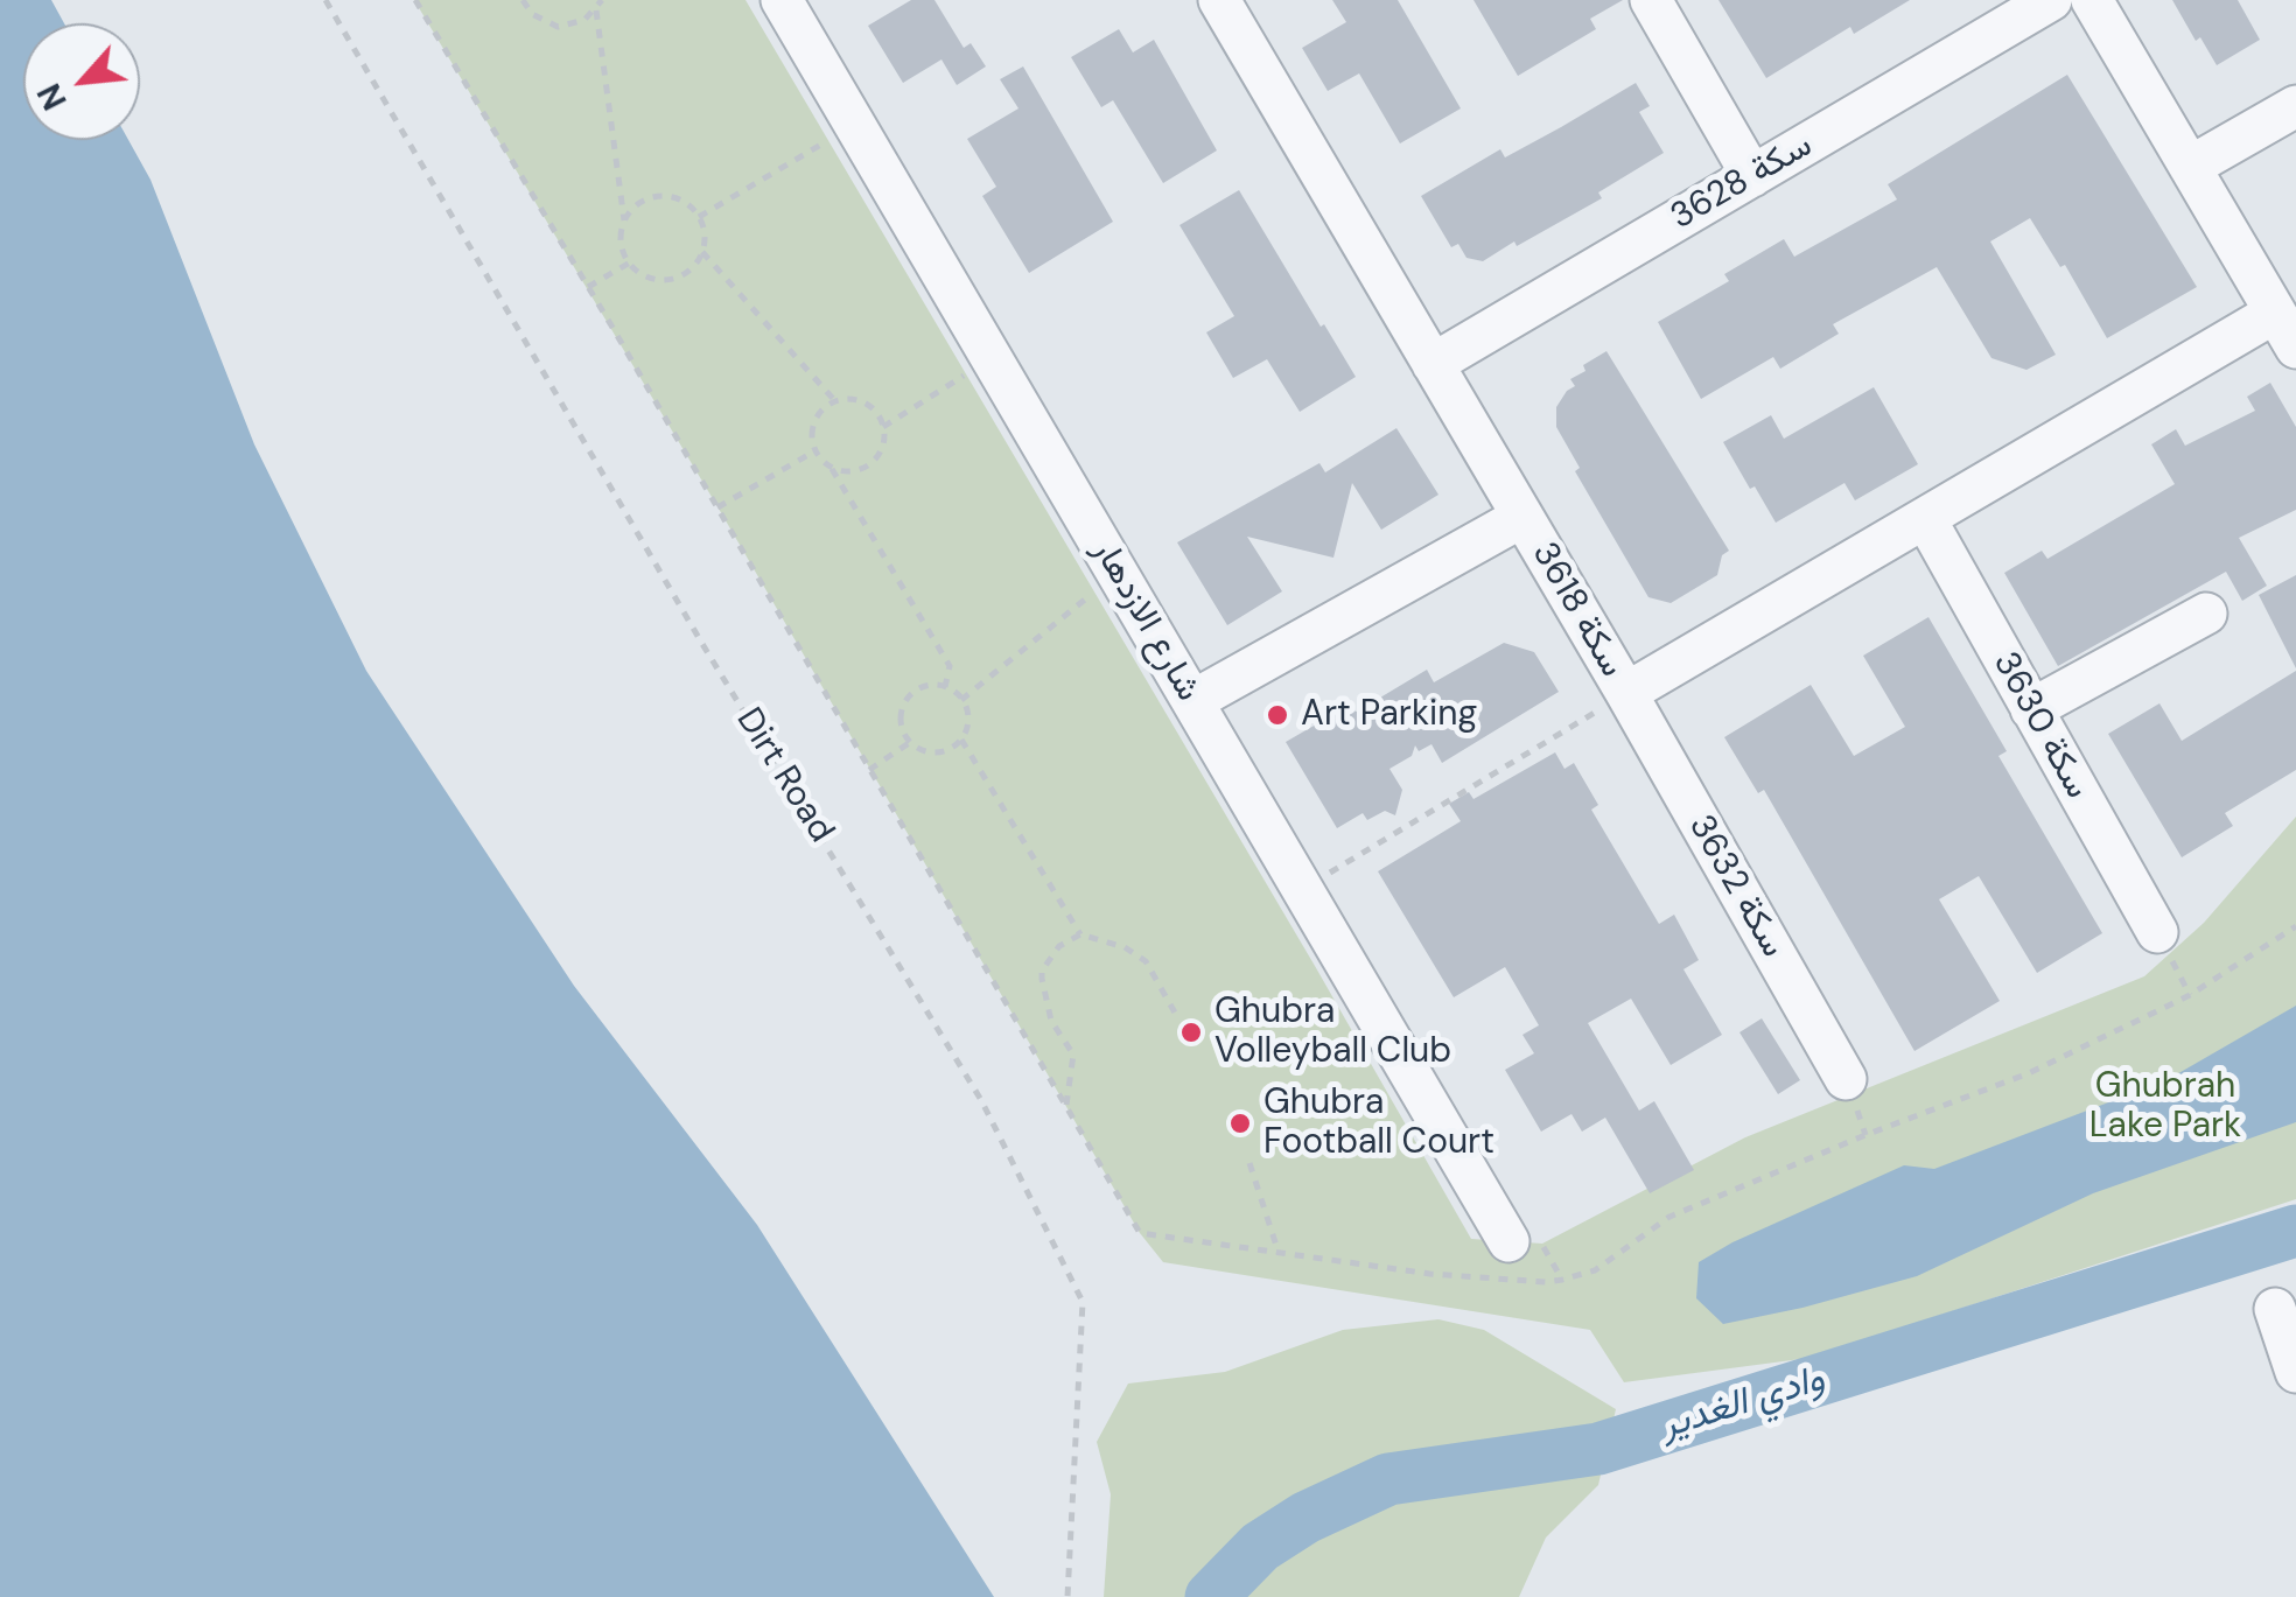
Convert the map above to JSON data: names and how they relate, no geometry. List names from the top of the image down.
{
  "streets": {
    "street": [
      "سكة 3628",
      "سكة 3618",
      "شارع الازدهار",
      "سكة 3630",
      "سكة 3632"
    ],
    "path": ["Dirt Road"]
  },
  "crossings": [
    ["سكة 3628", "سكة 3618"],
    ["سكة 3618", "سكة 3630"],
    ["سكة 3618", "سكة 3632"]
  ],
  "water": ["وادي الغدير"],
  "parks": ["Ghubrah Lake Park"],
  "places": ["Art Parking", "Ghubra Volleyball Club", "Ghubra Football Court"],
  "north": "bottom left"
}
